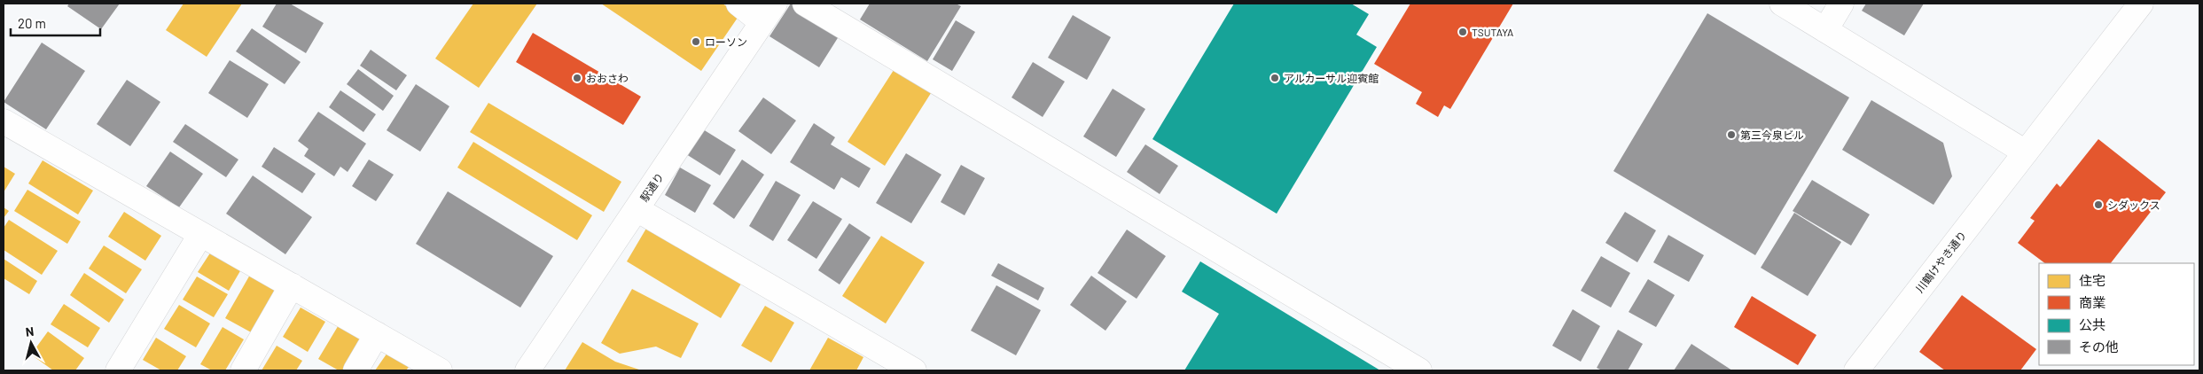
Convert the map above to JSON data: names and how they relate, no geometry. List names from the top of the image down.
{
  "streets": {
    "street": ["駅通り", "川鶴けやき通り"]
  },
  "places": [
    "TSUTAYA",
    "ローソン",
    "おおさわ",
    "アルカーサル迎賓館",
    "第三今泉ビル",
    "シダックス"
  ],
  "legend": [
    "住宅",
    "商業",
    "公共",
    "その他"
  ],
  "scale_bar": "20 m",
  "north": "top"
}
